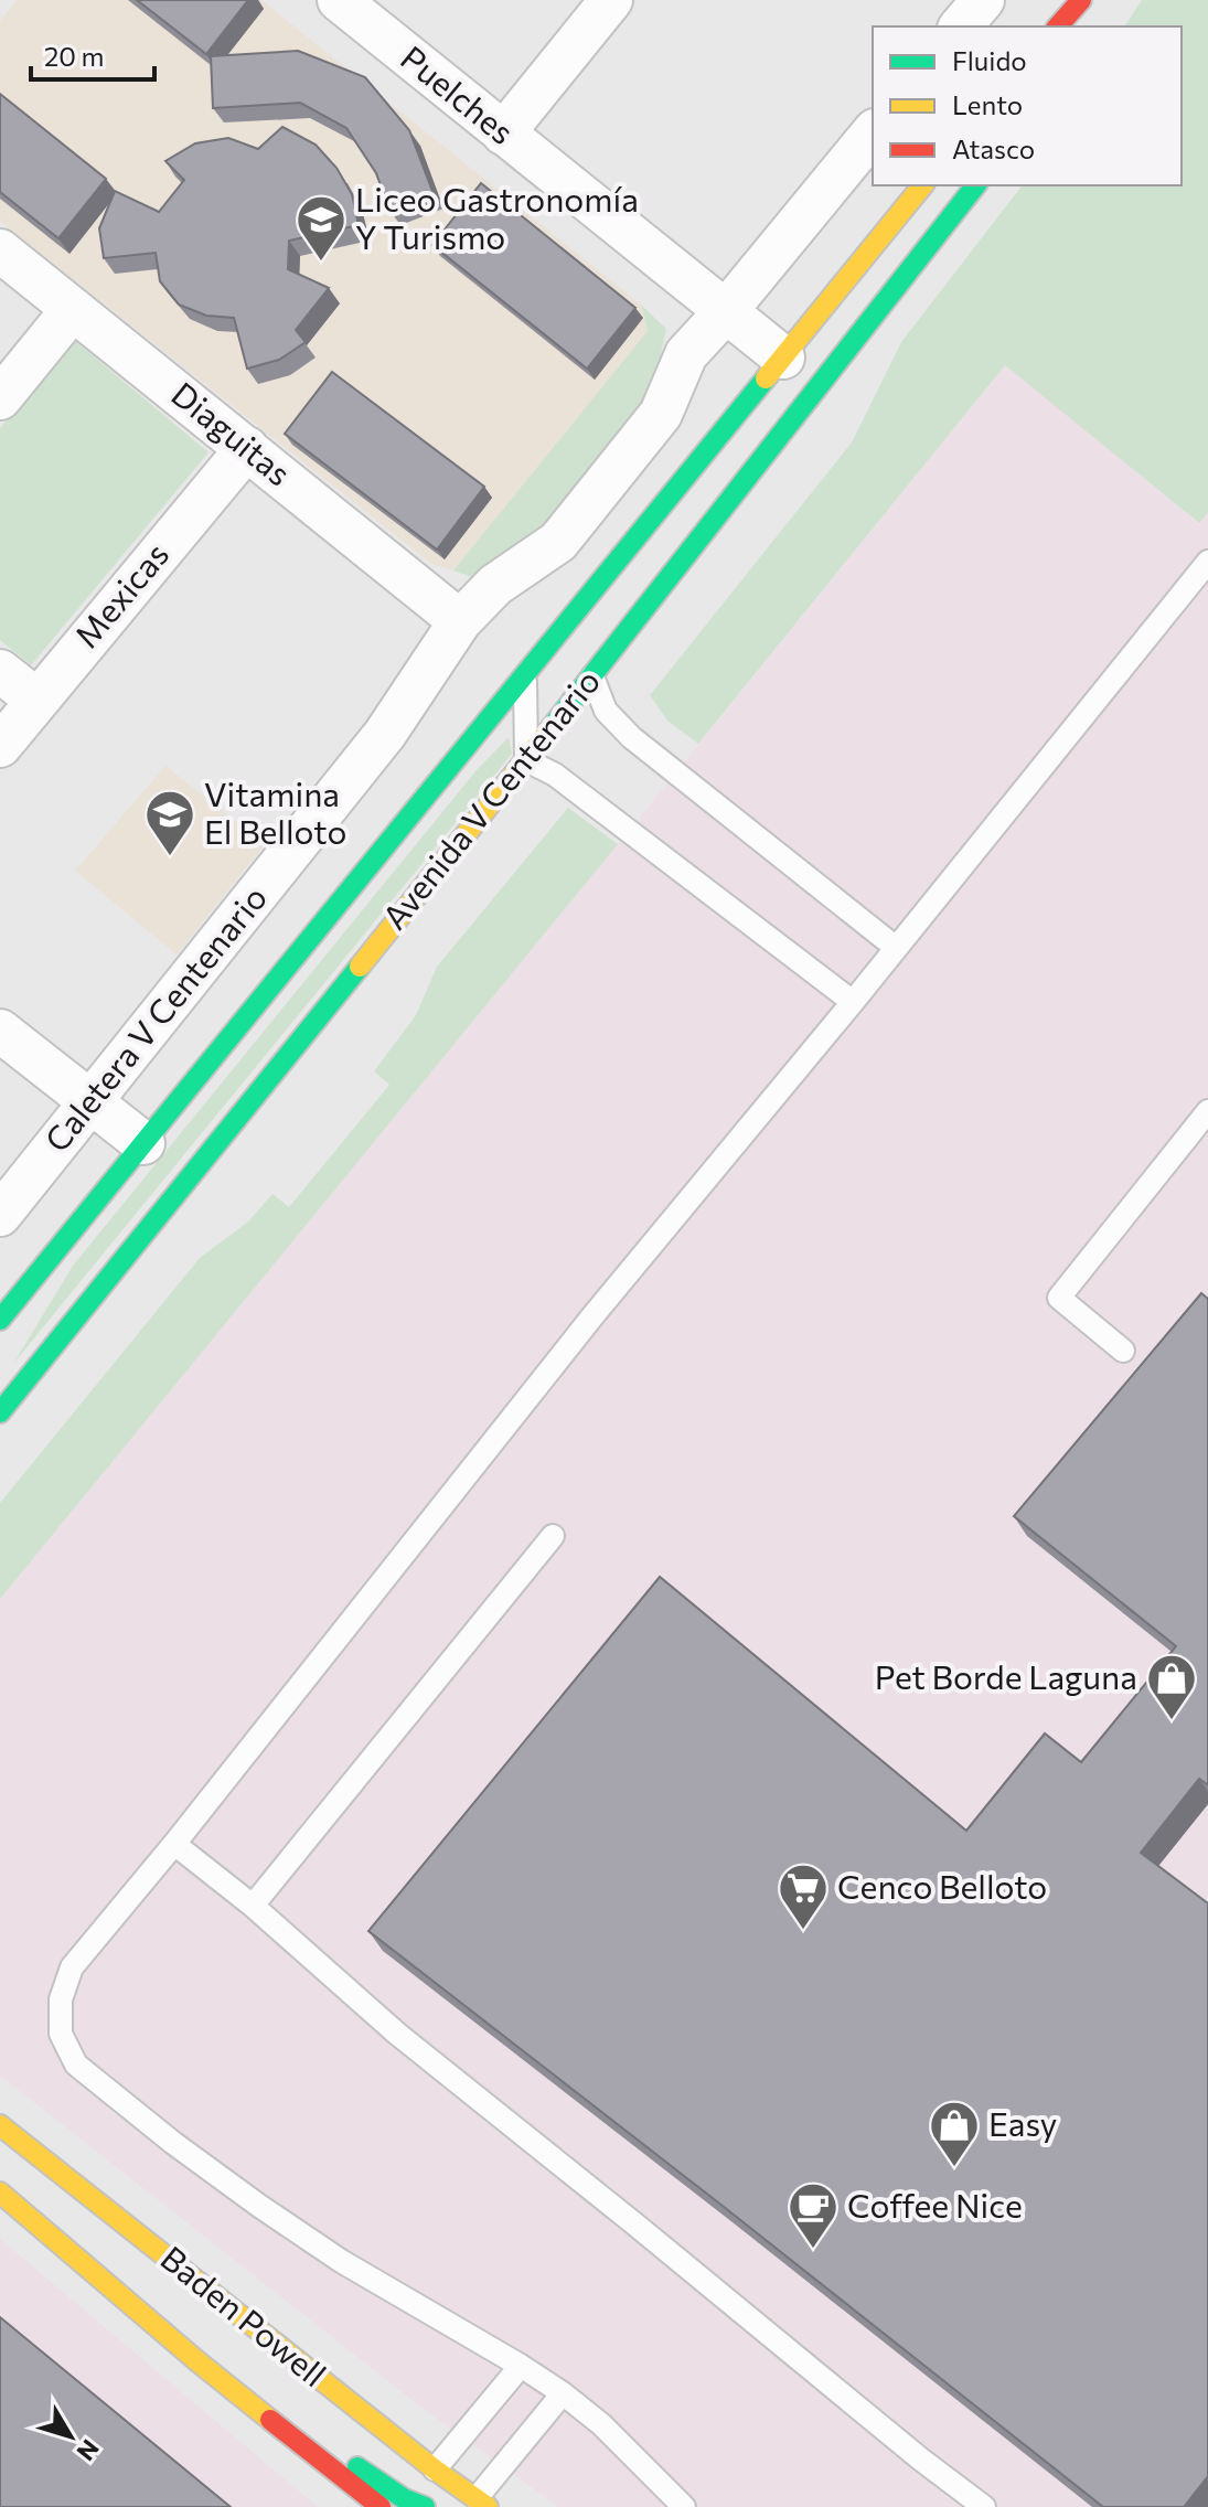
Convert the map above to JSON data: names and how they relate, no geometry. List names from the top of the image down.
{
  "streets": {
    "main road": ["Avenida V Centenario", "Baden Powell"],
    "street": [
      "Puelches",
      "Diaguitas",
      "Mexicas",
      "Caletera V Centenario"
    ]
  },
  "crossings": [
    ["Puelches", "Avenida V Centenario"],
    ["Puelches", "Caletera V Centenario"],
    ["Diaguitas", "Mexicas"],
    ["Diaguitas", "Caletera V Centenario"]
  ],
  "places": {
    "school or university": ["Liceo Gastronomía Y Turismo", "Vitamina El Belloto"],
    "shop": ["Pet Borde Laguna", "Easy"],
    "supermarket": ["Cenco Belloto"],
    "cafe": ["Coffee Nice"]
  },
  "legend": ["Fluido", "Lento", "Atasco"],
  "scale_bar": "20 m",
  "north": "bottom right"
}
